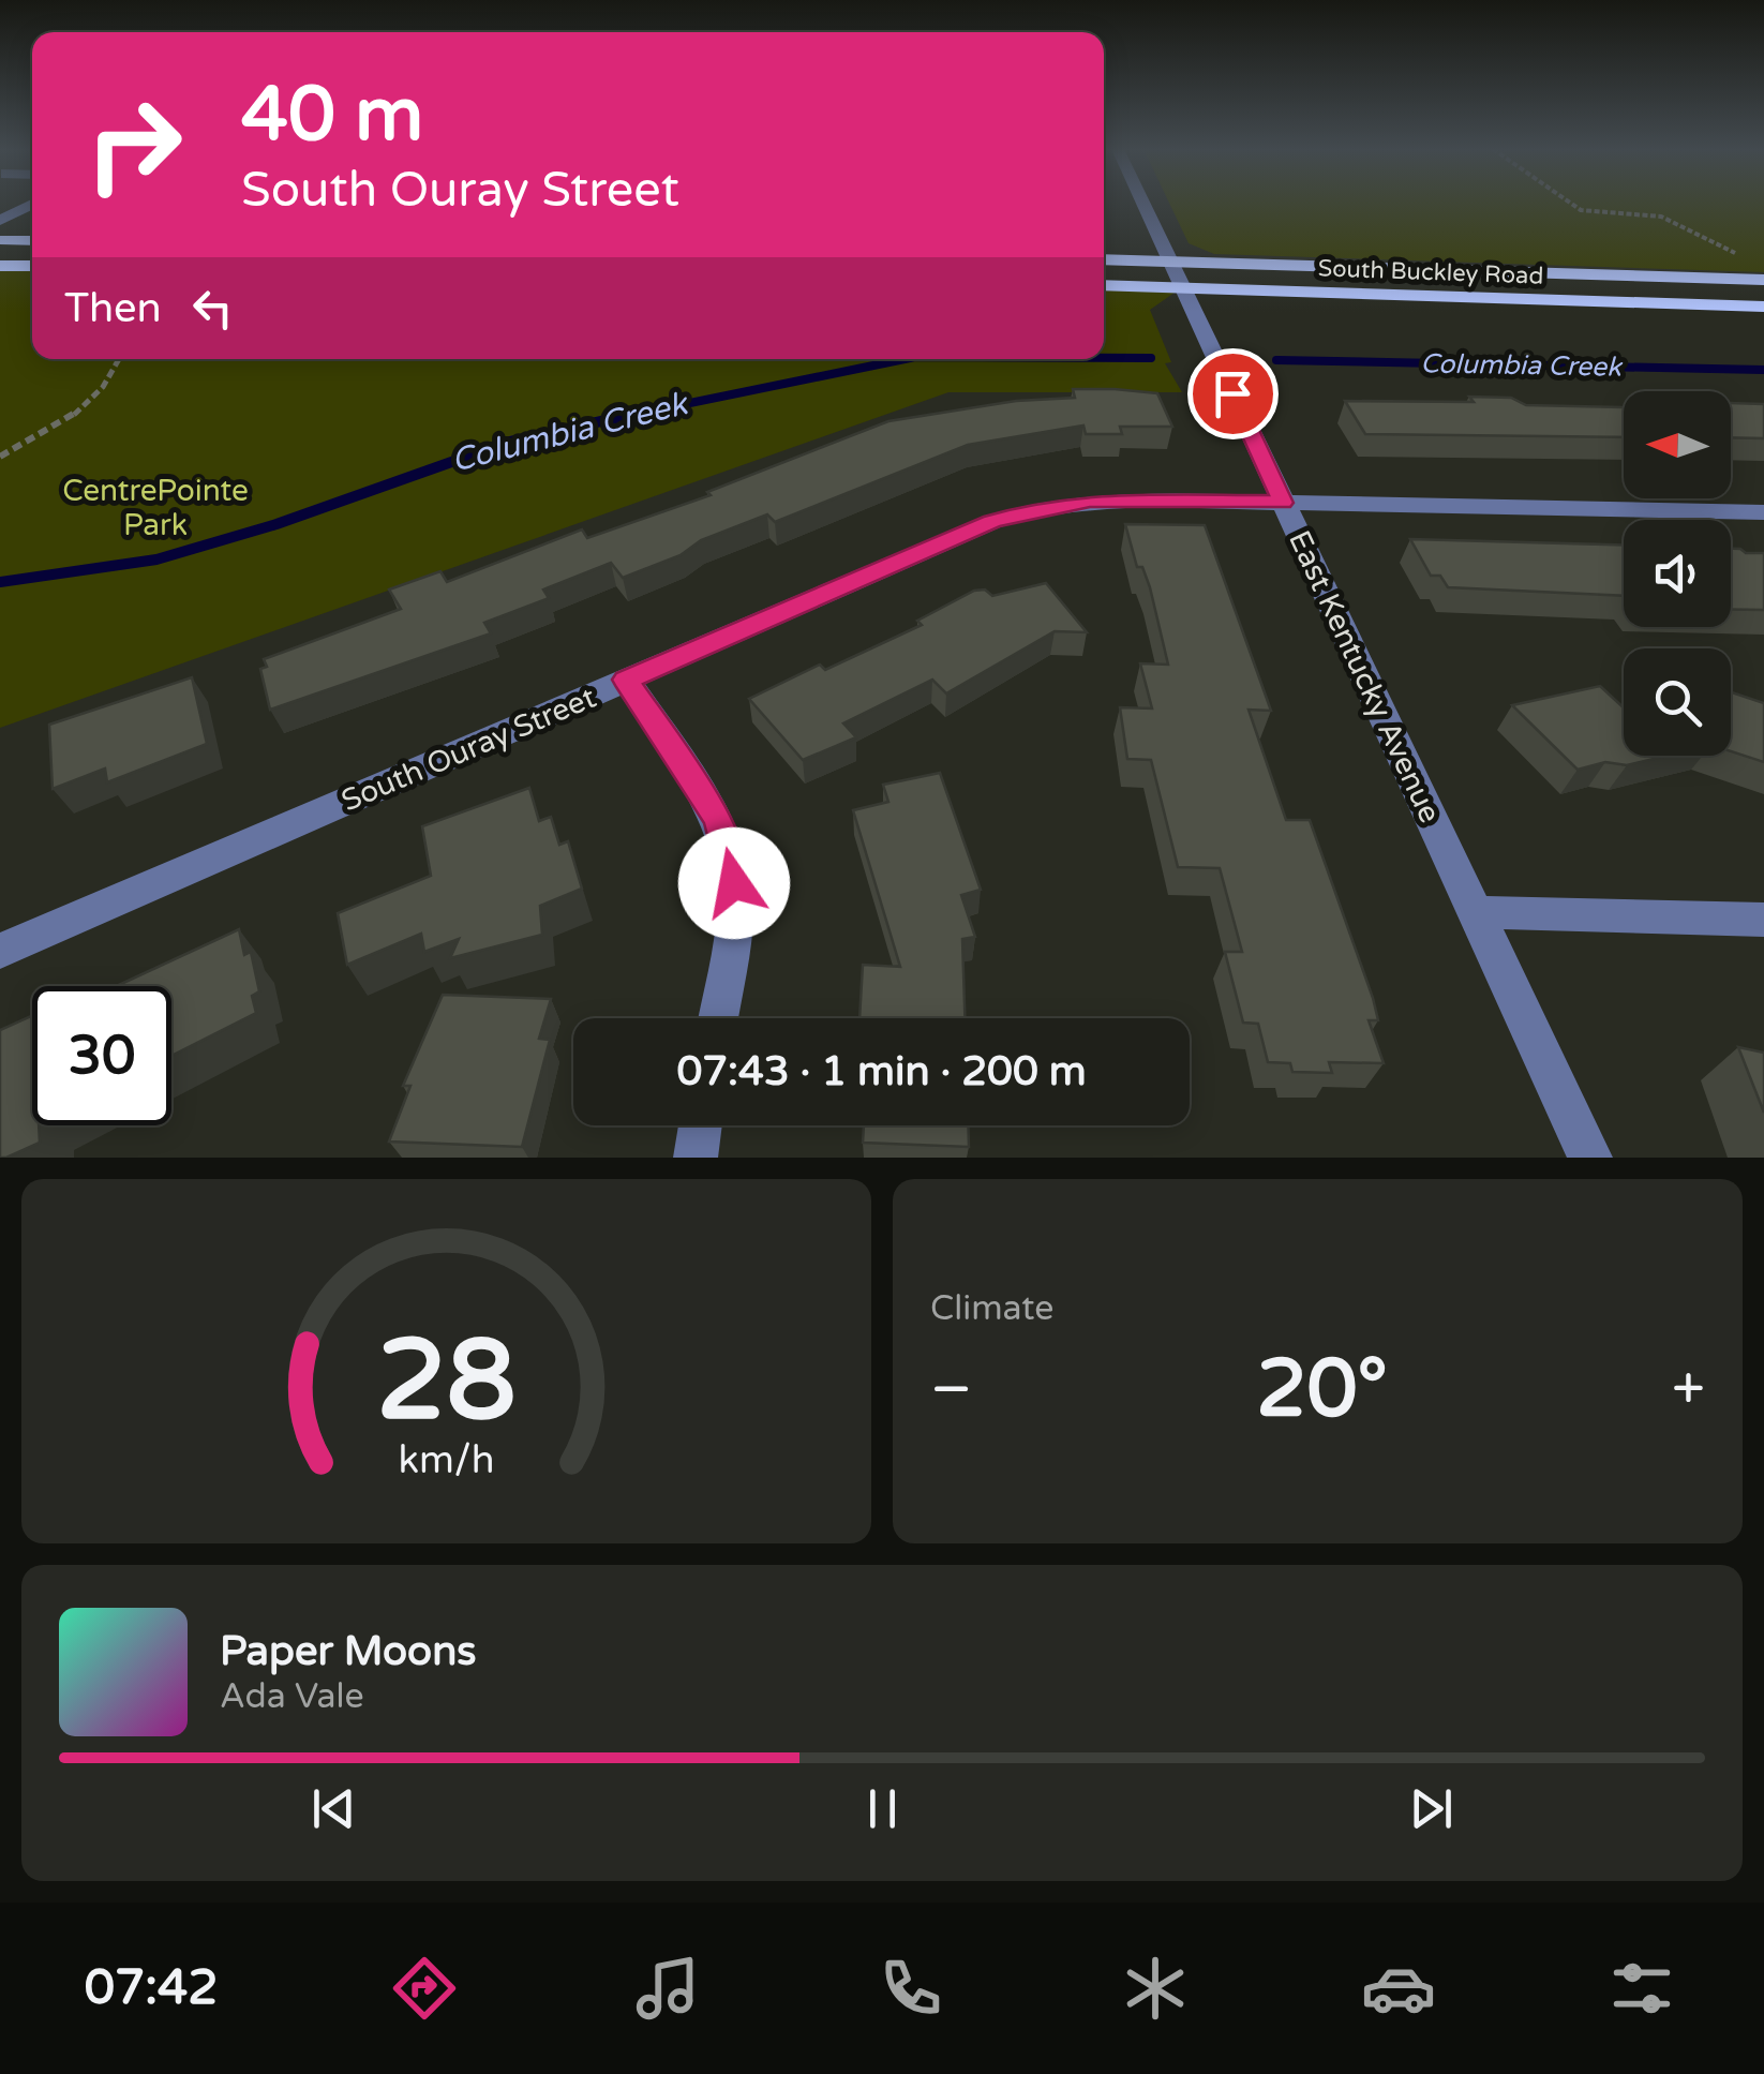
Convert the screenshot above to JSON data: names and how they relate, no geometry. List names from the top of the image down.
{
  "streets": {
    "main road": ["South Buckley Road"],
    "street": ["East Kentucky Avenue", "South Ouray Street"]
  },
  "crossings": [
    ["South Buckley Road", "East Kentucky Avenue"],
    ["East Kentucky Avenue", "South Ouray Street"]
  ],
  "water": ["Columbia Creek"],
  "parks": ["CentrePointe Park"],
  "north": "left",
  "page": {
    "turn": ["40 m", "South Ouray Street"],
    "then": "Then",
    "limit": "30",
    "trip": "07:43 · 1 min · 200 m",
    "tile": "Climate",
    "heat": ["−", "20°", "+"],
    "song": ["Paper Moons", "Ada Vale"],
    "tabs": "07:42",
    "gauge": ["28", "km/h"]
  }
}
